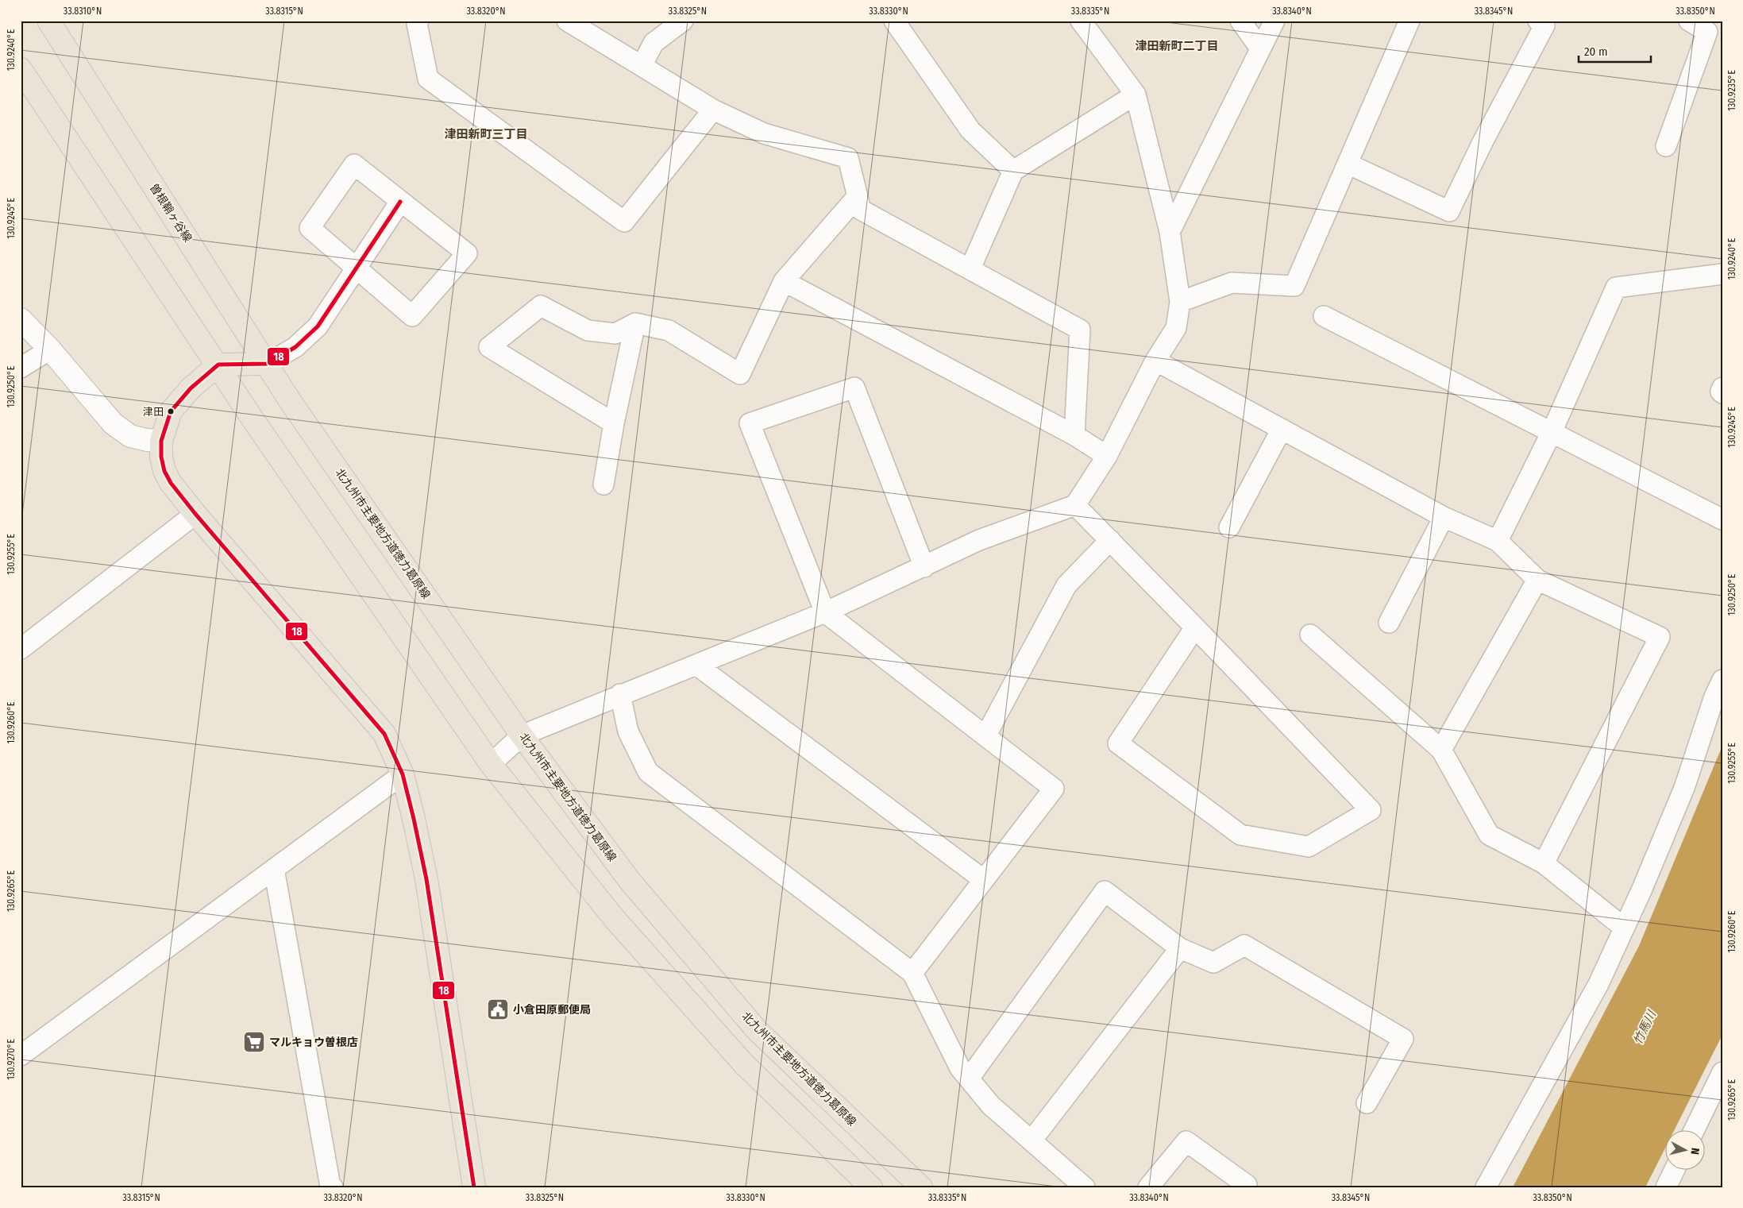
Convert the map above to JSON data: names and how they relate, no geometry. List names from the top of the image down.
{
  "streets": {
    "main road": ["曽根鞘ヶ谷線", "北九州市主要地方道徳力葛原線"]
  },
  "crossings": [
    ["曽根鞘ヶ谷線", "北九州市主要地方道徳力葛原線"]
  ],
  "districts": ["津田新町二丁目", "津田新町三丁目"],
  "water": ["竹馬川"],
  "places": {
    "other": ["津田"],
    "public building": ["小倉田原郵便局"],
    "supermarket": ["マルキョウ曽根店"]
  },
  "lines": ["transit line 18"],
  "scale_bar": "20 m",
  "north": "right",
  "coordinates": [
    "33.8310°N",
    "33.8315°N",
    "33.8320°N",
    "33.8325°N",
    "33.8330°N",
    "33.8335°N",
    "33.8340°N",
    "33.8345°N",
    "33.8350°N",
    "130.9240°E",
    "130.9235°E",
    "130.9245°E",
    "130.9250°E",
    "130.9255°E",
    "130.9260°E",
    "130.9265°E",
    "130.9270°E"
  ]
}
